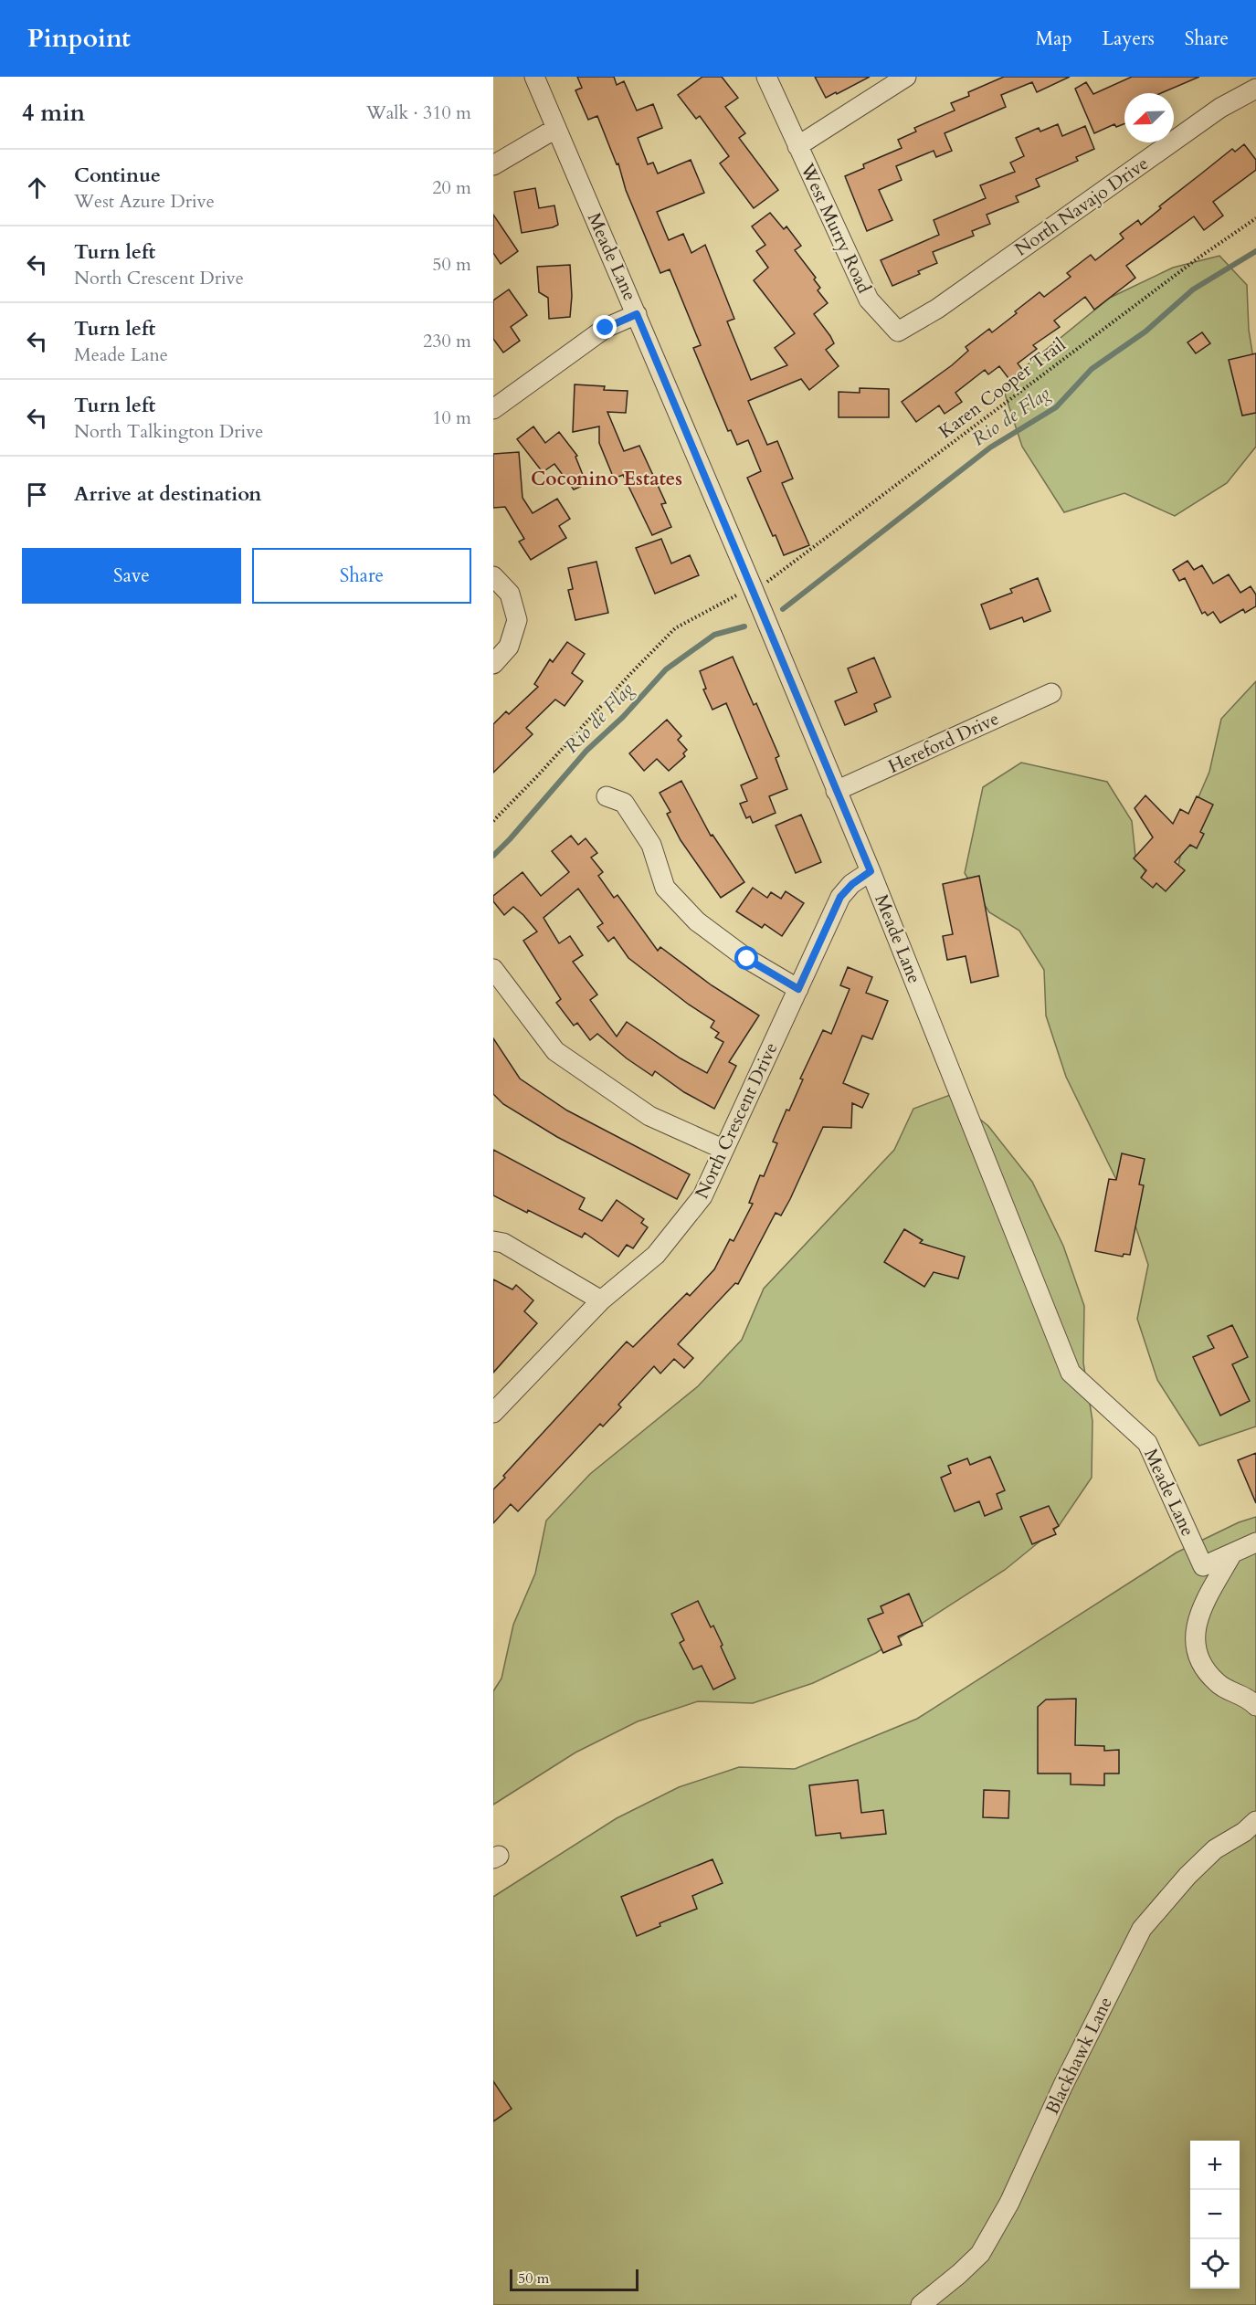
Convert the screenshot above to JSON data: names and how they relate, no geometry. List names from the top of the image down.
{
  "streets": {
    "street": [
      "North Navajo Drive",
      "West Murry Road",
      "Meade Lane",
      "Hereford Drive",
      "North Crescent Drive",
      "Blackhawk Lane"
    ],
    "path": ["Karen Cooper Trail"]
  },
  "crossings": [
    ["North Navajo Drive", "West Murry Road"],
    ["Meade Lane", "Hereford Drive"],
    ["Meade Lane", "North Crescent Drive"]
  ],
  "districts": ["Coconino Estates"],
  "water": ["Rio de Flag"],
  "scale_bar": "50 m",
  "north": "bottom left",
  "page": {
    "header": "Pinpoint",
    "nav": ["Map", "Layers", "Share"],
    "heading": ["4 min", "Walk · 310 m"],
    "list": [
      ["Continue", "West Azure Drive", "20 m"],
      ["Turn left", "North Crescent Drive", "50 m"],
      ["Turn left", "Meade Lane", "230 m"],
      ["Turn left", "North Talkington Drive", "10 m"],
      "Arrive at destination"
    ],
    "buttons": ["Save", "Share"],
    "map_buttons": ["+", "−"],
    "scale": "50 m"
  }
}
